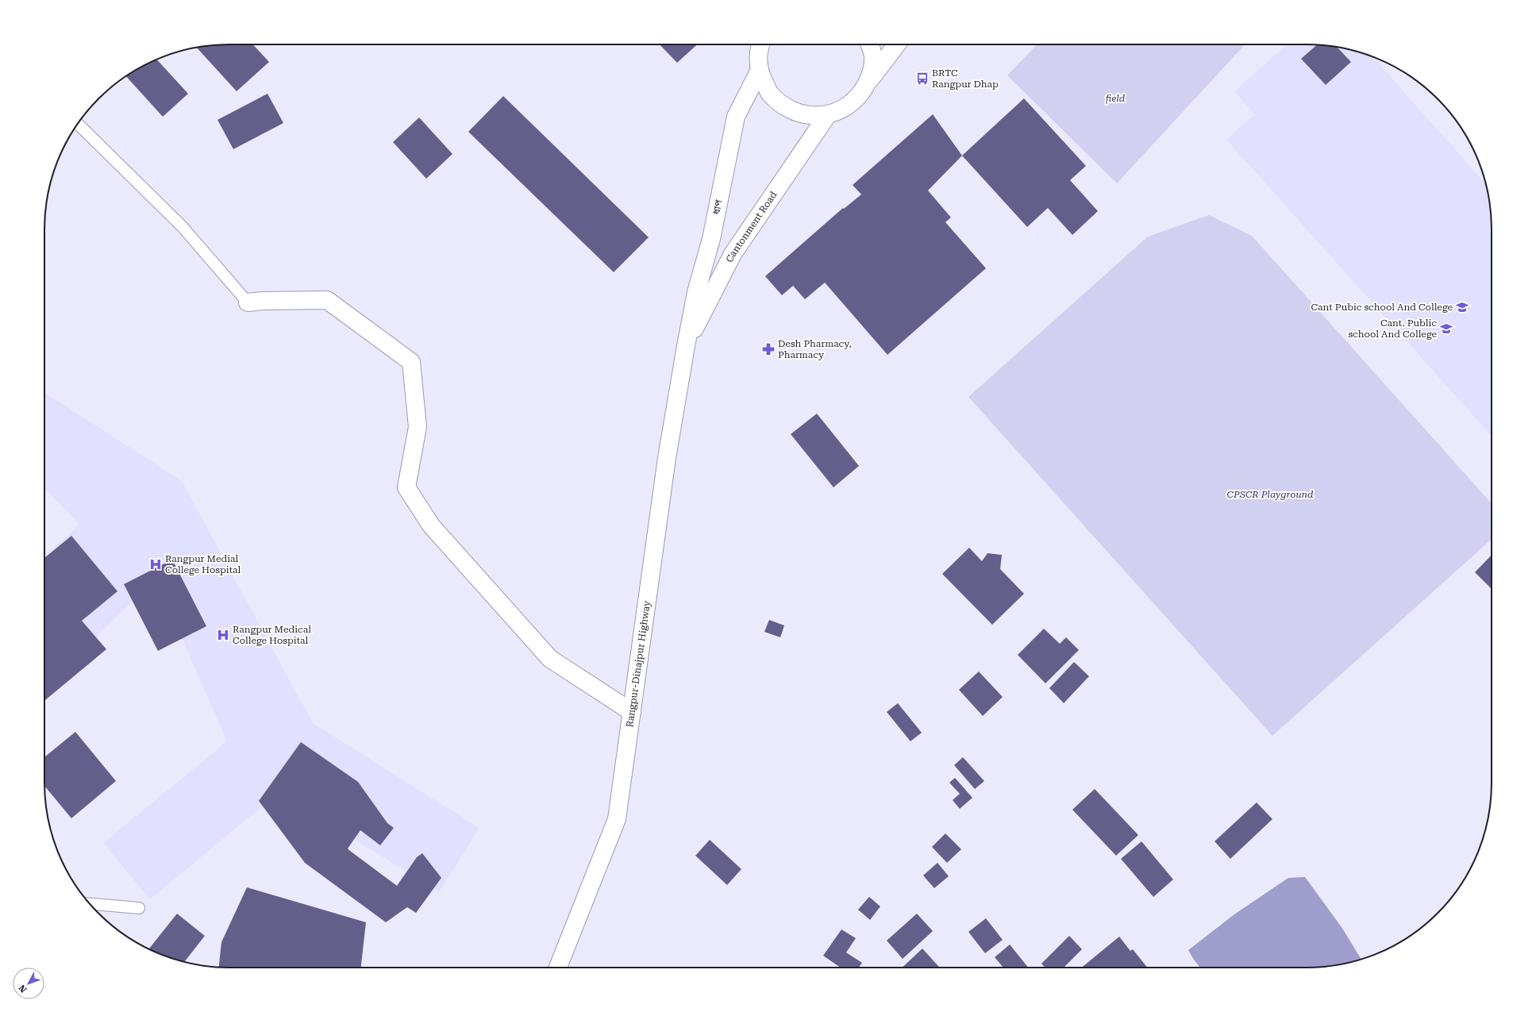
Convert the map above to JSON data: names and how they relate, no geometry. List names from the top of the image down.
{
  "streets": {
    "main road": ["ধাপ", "Cantonment Road", "Rangpur-Dinajpur Highway"]
  },
  "crossings": [
    ["ধাপ", "Cantonment Road"],
    ["ধাপ", "Rangpur-Dinajpur Highway"],
    ["Cantonment Road", "Rangpur-Dinajpur Highway"]
  ],
  "parks": ["field", "CPSCR Playground"],
  "places": {
    "bus stop": ["BRTC Rangpur Dhap"],
    "school or university": ["Cant Pubic school And College", "Cant. Public school And College"],
    "pharmacy": ["Desh Pharmacy, Pharmacy"],
    "hospital": ["Rangpur Medial College Hospital", "Rangpur Medical College Hospital"]
  },
  "north": "bottom left"
}
